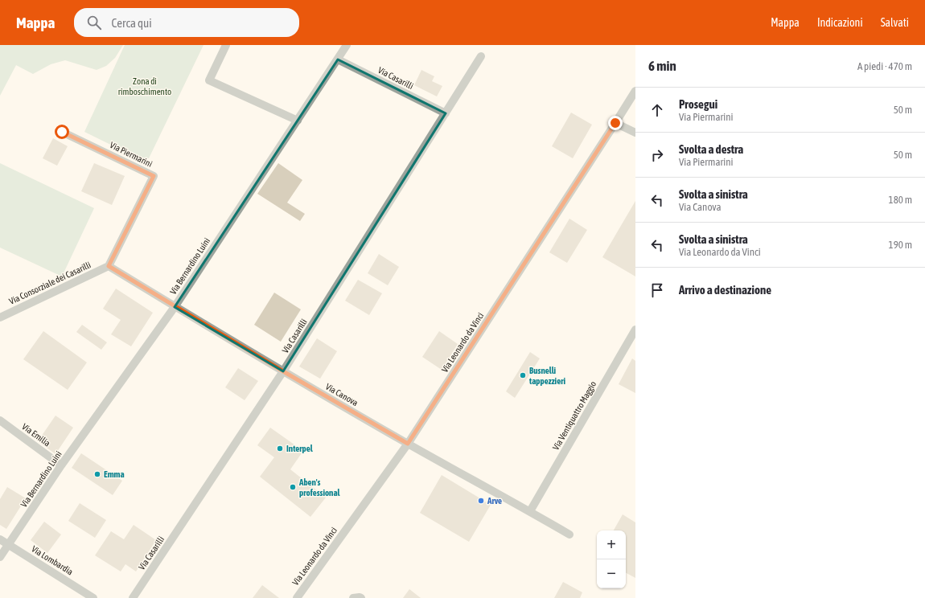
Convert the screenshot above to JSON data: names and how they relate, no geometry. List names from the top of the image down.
{
  "streets": {
    "street": [
      "Via Casarilli",
      "Via Piermarini",
      "Via Bernardino Luini",
      "Via Consorziale dei Casarilli",
      "Via Leonardo da Vinci",
      "Via Canova",
      "Via Ventiquattro Maggio",
      "Via Emilia",
      "Via Lombardia"
    ]
  },
  "crossings": [
    ["Via Casarilli", "Via Bernardino Luini"],
    ["Via Casarilli", "Via Canova"],
    ["Via Piermarini", "Via Consorziale dei Casarilli"],
    ["Via Piermarini", "Via Canova"],
    ["Via Bernardino Luini", "Via Canova"],
    ["Via Bernardino Luini", "Via Emilia"],
    ["Via Bernardino Luini", "Via Lombardia"],
    ["Via Consorziale dei Casarilli", "Via Canova"],
    ["Via Leonardo da Vinci", "Via Canova"],
    ["Via Canova", "Via Ventiquattro Maggio"]
  ],
  "parks": ["Zona di rimboschimento"],
  "places": [
    "Busnelli tappezzieri",
    "Interpel",
    "Emma",
    "Aben's professional",
    "Arve"
  ],
  "page": {
    "header": "Mappa",
    "search": "Cerca qui",
    "nav": ["Mappa", "Indicazioni", "Salvati"],
    "heading": ["6 min", "A piedi · 470 m"],
    "list": [
      ["Prosegui", "Via Piermarini", "50 m"],
      ["Svolta a destra", "Via Piermarini", "50 m"],
      ["Svolta a sinistra", "Via Canova", "180 m"],
      ["Svolta a sinistra", "Via Leonardo da Vinci", "190 m"],
      "Arrivo a destinazione"
    ],
    "map_buttons": ["+", "−"]
  }
}
